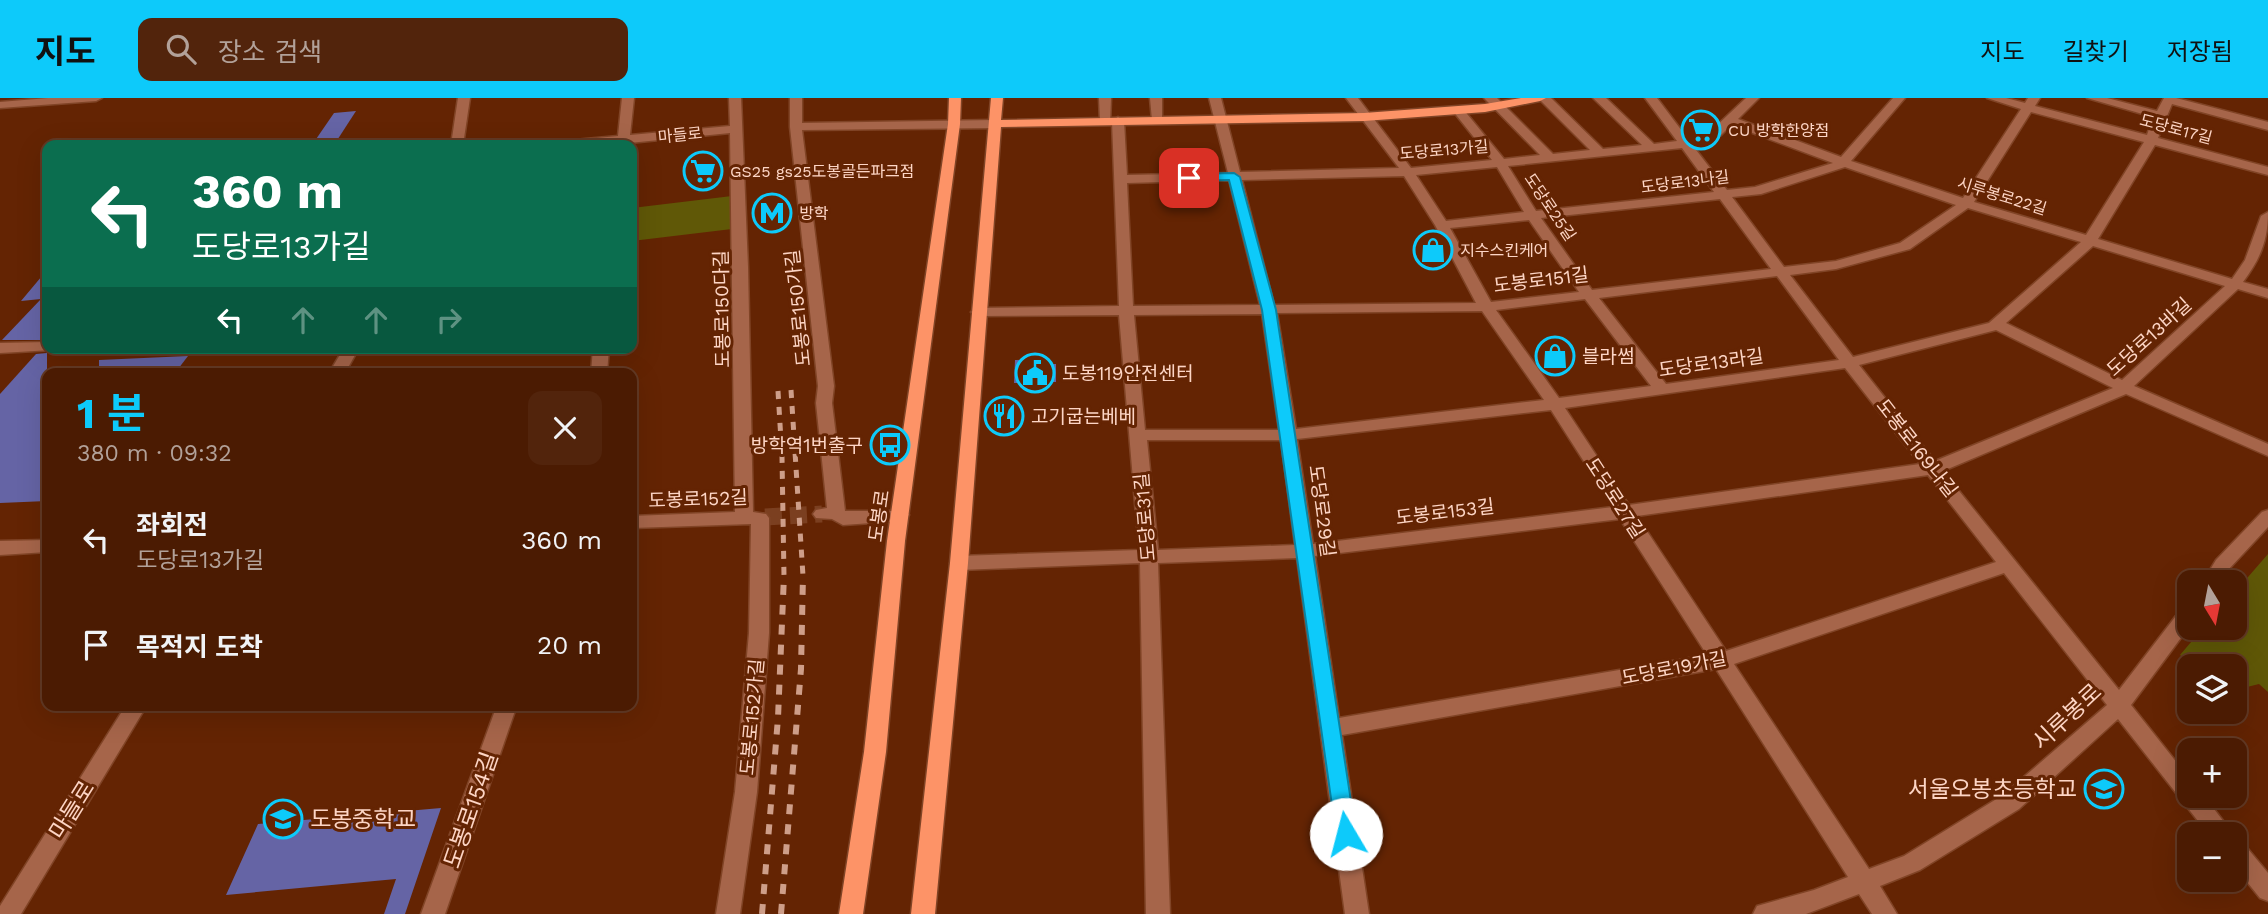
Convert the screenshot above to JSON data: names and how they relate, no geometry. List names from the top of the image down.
{
  "streets": {
    "main road": ["도봉로"],
    "street": [
      "도당로17길",
      "마들로",
      "도당로13가길",
      "도당로13나길",
      "시루봉로22길",
      "도당로25길",
      "도봉로151길",
      "도봉로150가길",
      "도봉로150다길",
      "도당로13바길",
      "도당로13라길",
      "도봉로169나길",
      "도당로27길",
      "도봉로152길",
      "도당로29길",
      "도봉로153길",
      "도당로31길",
      "도당로19가길",
      "도봉로152가길",
      "시루봉로",
      "도봉로154길"
    ]
  },
  "crossings": [
    ["도당로17길", "도봉로151길"],
    ["도당로17길", "도당로13라길"],
    ["마들로", "도봉로150다길"],
    ["도당로13가길", "시루봉로22길"],
    ["도당로13가길", "도당로25길"],
    ["도당로13가길", "도봉로169나길"],
    ["도당로13가길", "도당로27길"],
    ["도당로13가길", "도당로29길"],
    ["도당로13가길", "도당로31길"],
    ["도당로13나길", "시루봉로22길"],
    ["도당로13나길", "도당로25길"],
    ["도당로13나길", "도봉로169나길"],
    ["도당로13나길", "도당로27길"],
    ["시루봉로22길", "도봉로151길"],
    ["시루봉로22길", "도당로13바길"],
    ["시루봉로22길", "도당로13라길"],
    ["도당로25길", "도봉로151길"],
    ["도당로25길", "도당로13라길"],
    ["도봉로151길", "도봉로169나길"],
    ["도봉로151길", "도당로27길"],
    ["도봉로151길", "도당로29길"],
    ["도봉로151길", "도당로31길"],
    ["도봉로150가길", "도봉로"],
    ["도봉로150다길", "도봉로152길"],
    ["도봉로150다길", "도봉로152가길"],
    ["도당로13바길", "도봉로169나길"],
    ["도당로13바길", "도봉로153길"],
    ["도당로13라길", "도봉로169나길"],
    ["도당로13라길", "도당로27길"],
    ["도당로13라길", "도당로29길"],
    ["도당로13라길", "도당로31길"],
    ["도봉로169나길", "도봉로153길"],
    ["도봉로169나길", "도당로19가길"],
    ["도봉로169나길", "시루봉로"],
    ["도당로27길", "도봉로153길"],
    ["도당로27길", "도당로19가길"],
    ["도당로27길", "시루봉로"],
    ["도봉로152길", "도봉로152가길"],
    ["도당로29길", "도봉로153길"],
    ["도당로29길", "도당로19가길"],
    ["도봉로153길", "도당로31길"]
  ],
  "places": {
    "supermarket": ["CU 방학한양점", "GS25 gs25도봉골든파크점"],
    "metro station": ["방학"],
    "shop": ["지수스킨케어", "블라썸"],
    "public building": ["도봉119안전센터"],
    "restaurant": ["고기굽는베베"],
    "bus stop": ["방학역1번출구"],
    "school or university": ["서울오봉초등학교", "도봉중학교"]
  },
  "north": "bottom",
  "page": {
    "header": "지도",
    "search": "장소 검색",
    "nav": ["지도", "길찾기", "저장됨"],
    "turn": ["360 m", "도당로13가길"],
    "heading": ["1 분", "380 m · 09:32"],
    "list": [
      {
        "name": "좌회전",
        "note": "도당로13가길",
        "value": "360 m"
      },
      {
        "name": "목적지 도착",
        "value": "20 m"
      }
    ],
    "map_buttons": ["+", "−"]
  }
}
